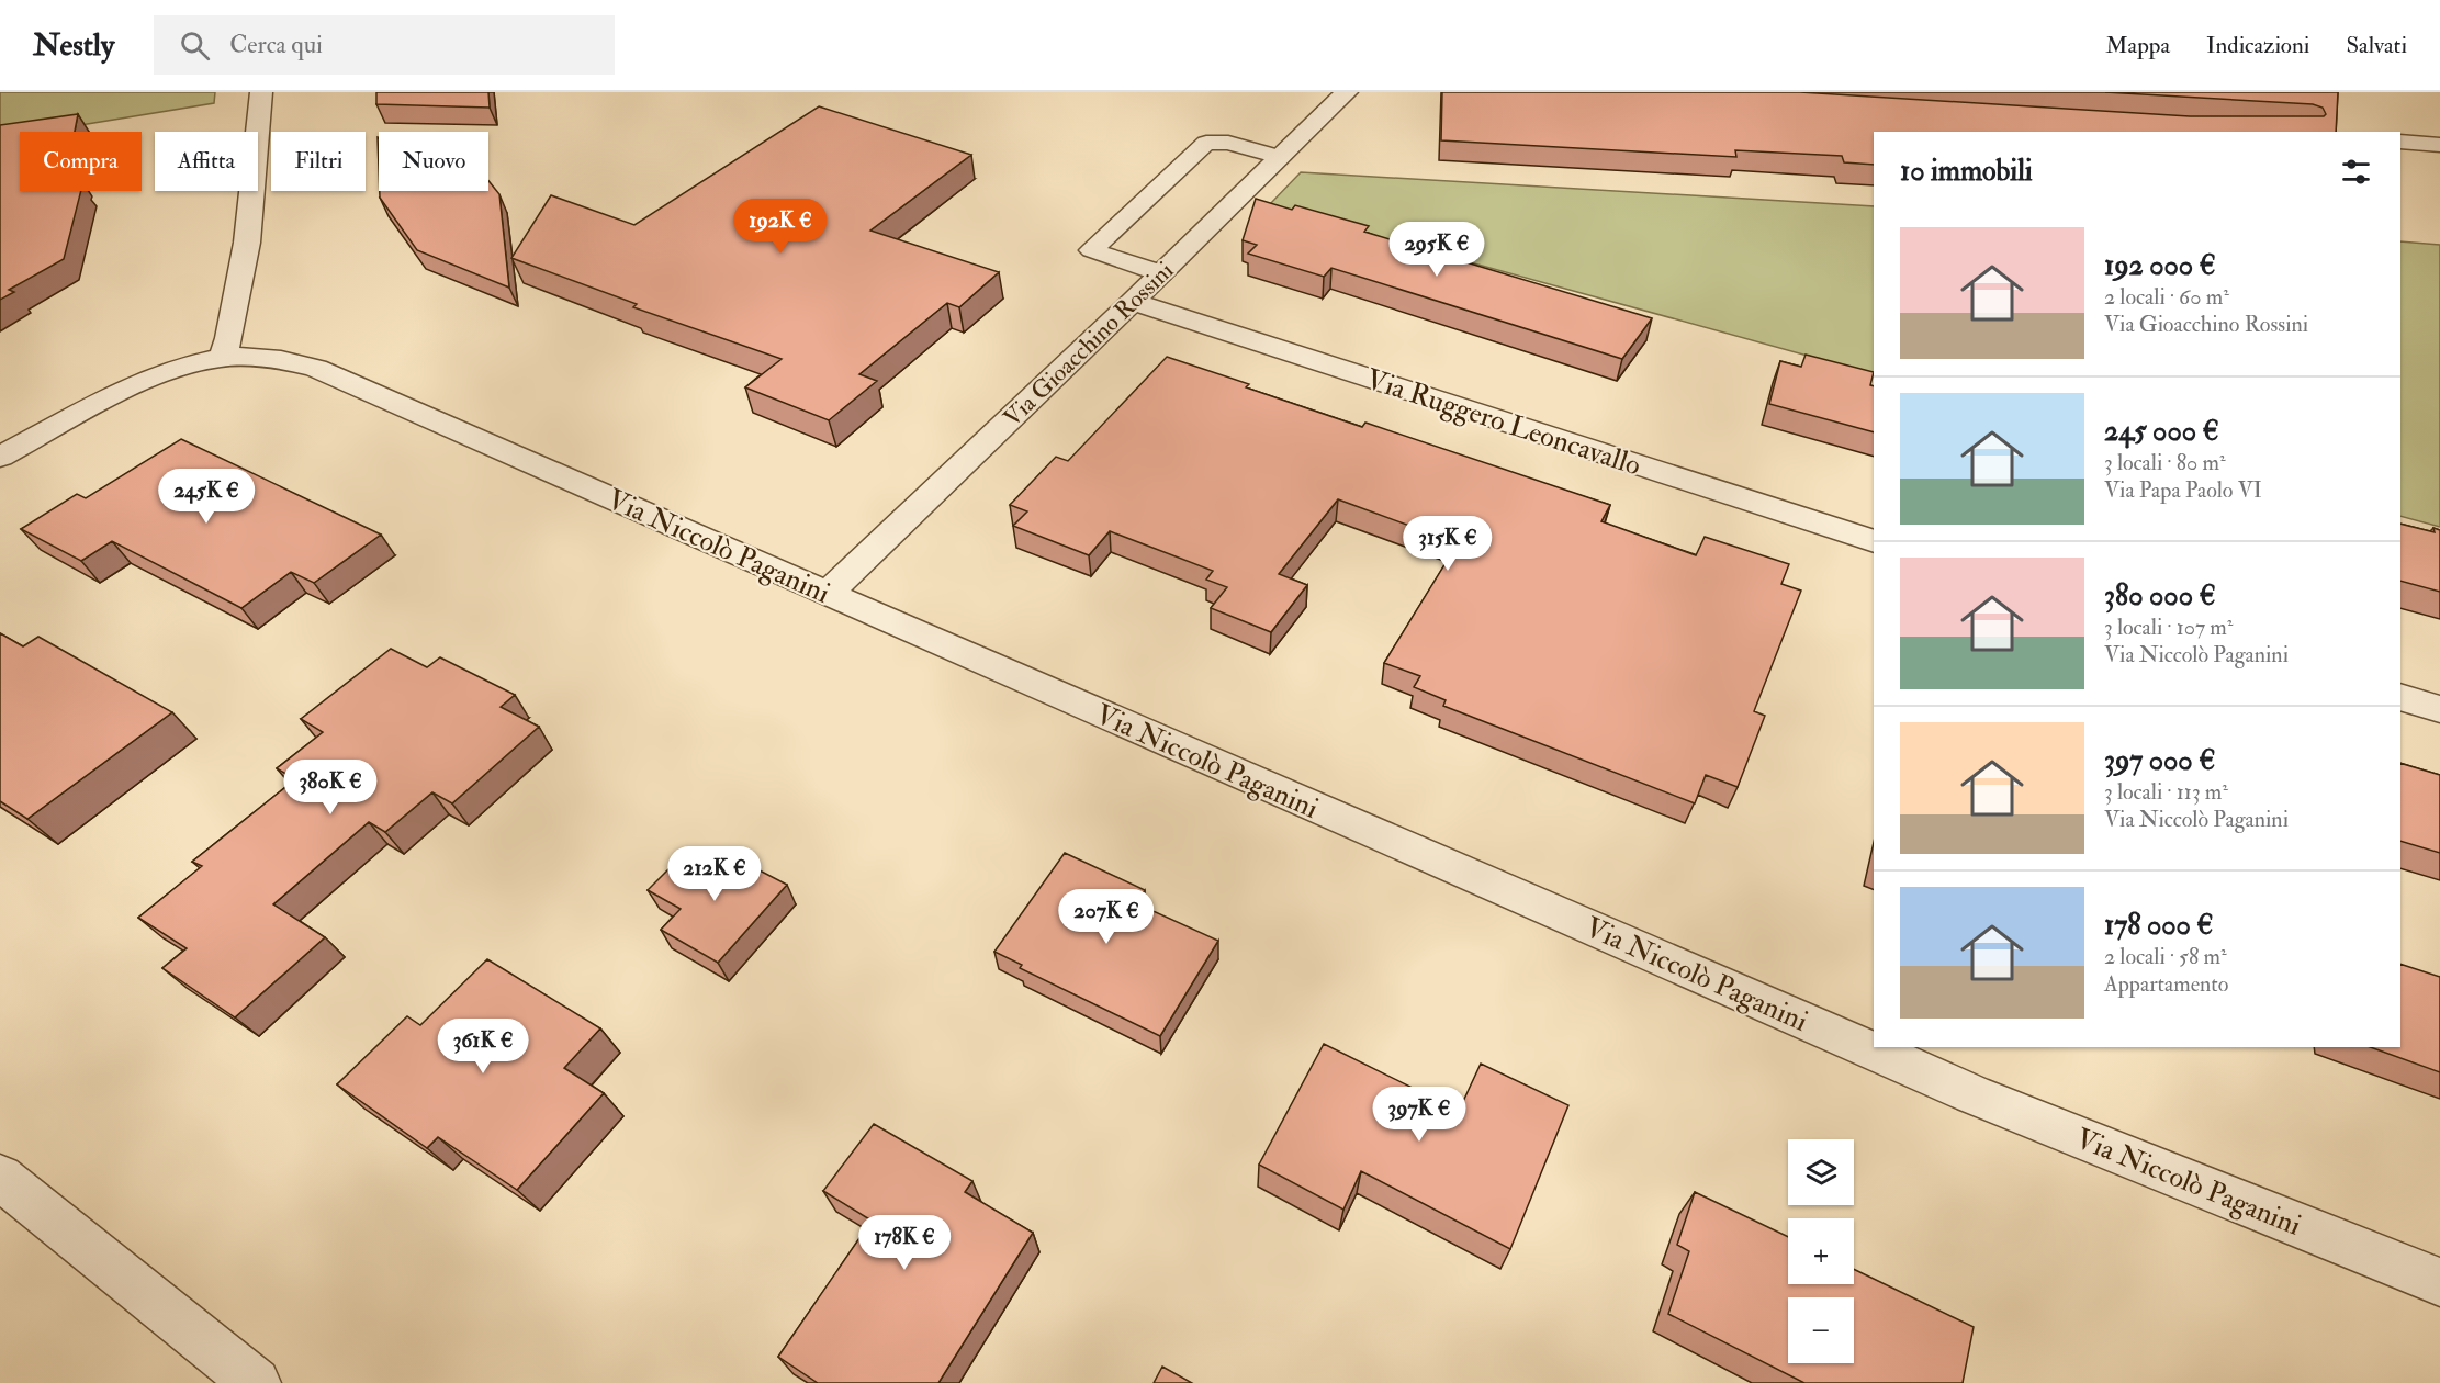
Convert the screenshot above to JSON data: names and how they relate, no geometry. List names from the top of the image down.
{
  "streets": {
    "street": ["Via Gioacchino Rossini", "Via Ruggero Leoncavallo", "Via Niccolò Paganini"]
  },
  "crossings": [
    ["Via Gioacchino Rossini", "Via Ruggero Leoncavallo"],
    ["Via Gioacchino Rossini", "Via Niccolò Paganini"]
  ],
  "page": {
    "header": "Nestly",
    "search": "Cerca qui",
    "nav": ["Mappa", "Indicazioni", "Salvati"],
    "chip": [
      "Compra",
      "Affitta",
      "Filtri",
      "Nuovo"
    ],
    "heading": "10 immobili",
    "price": [
      "192K €",
      "295K €",
      "245K €",
      "315K €",
      "380K €",
      "212K €",
      "207K €",
      "361K €",
      "397K €",
      "178K €"
    ],
    "list": [
      {
        "name": "192 000 €",
        "note": "2 locali · 60 m² · Via Gioacchino Rossini"
      },
      {
        "name": "245 000 €",
        "note": "3 locali · 80 m² · Via Papa Paolo VI"
      },
      {
        "name": "380 000 €",
        "note": "3 locali · 107 m² · Via Niccolò Paganini"
      },
      {
        "name": "397 000 €",
        "note": "3 locali · 113 m² · Via Niccolò Paganini"
      },
      {
        "name": "178 000 €",
        "note": "2 locali · 58 m² · Appartamento"
      }
    ],
    "map_buttons": ["+", "−"]
  }
}
